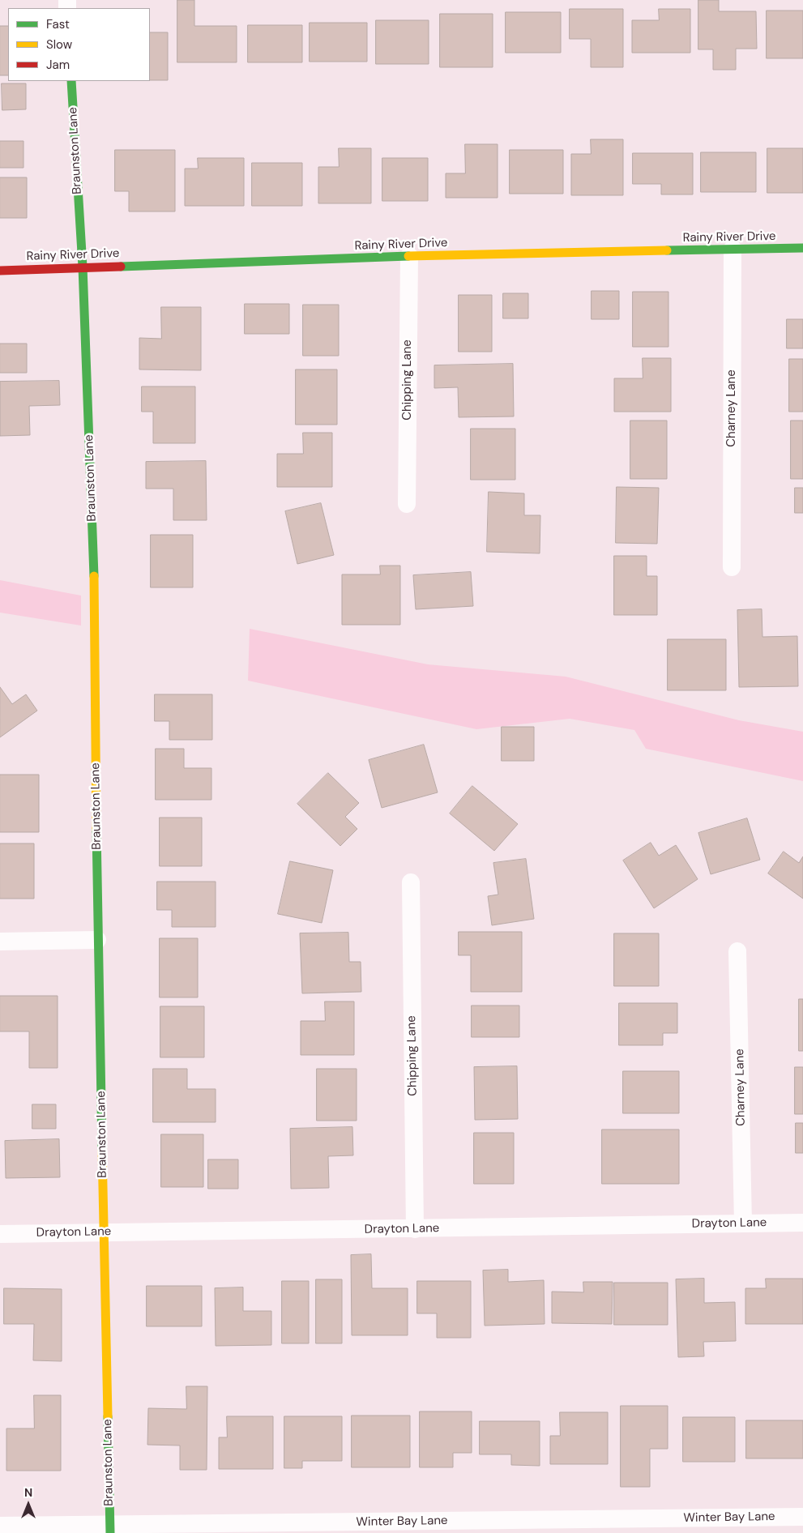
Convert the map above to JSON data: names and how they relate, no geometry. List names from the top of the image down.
{
  "streets": {
    "street": [
      "Braunston Lane",
      "Rainy River Drive",
      "Chipping Lane",
      "Charney Lane",
      "Drayton Lane",
      "Winter Bay Lane"
    ]
  },
  "crossings": [
    ["Braunston Lane", "Rainy River Drive"],
    ["Braunston Lane", "Drayton Lane"],
    ["Braunston Lane", "Winter Bay Lane"],
    ["Rainy River Drive", "Chipping Lane"],
    ["Rainy River Drive", "Charney Lane"],
    ["Chipping Lane", "Drayton Lane"],
    ["Charney Lane", "Drayton Lane"]
  ],
  "legend": ["Fast", "Slow", "Jam"],
  "north": "top"
}
